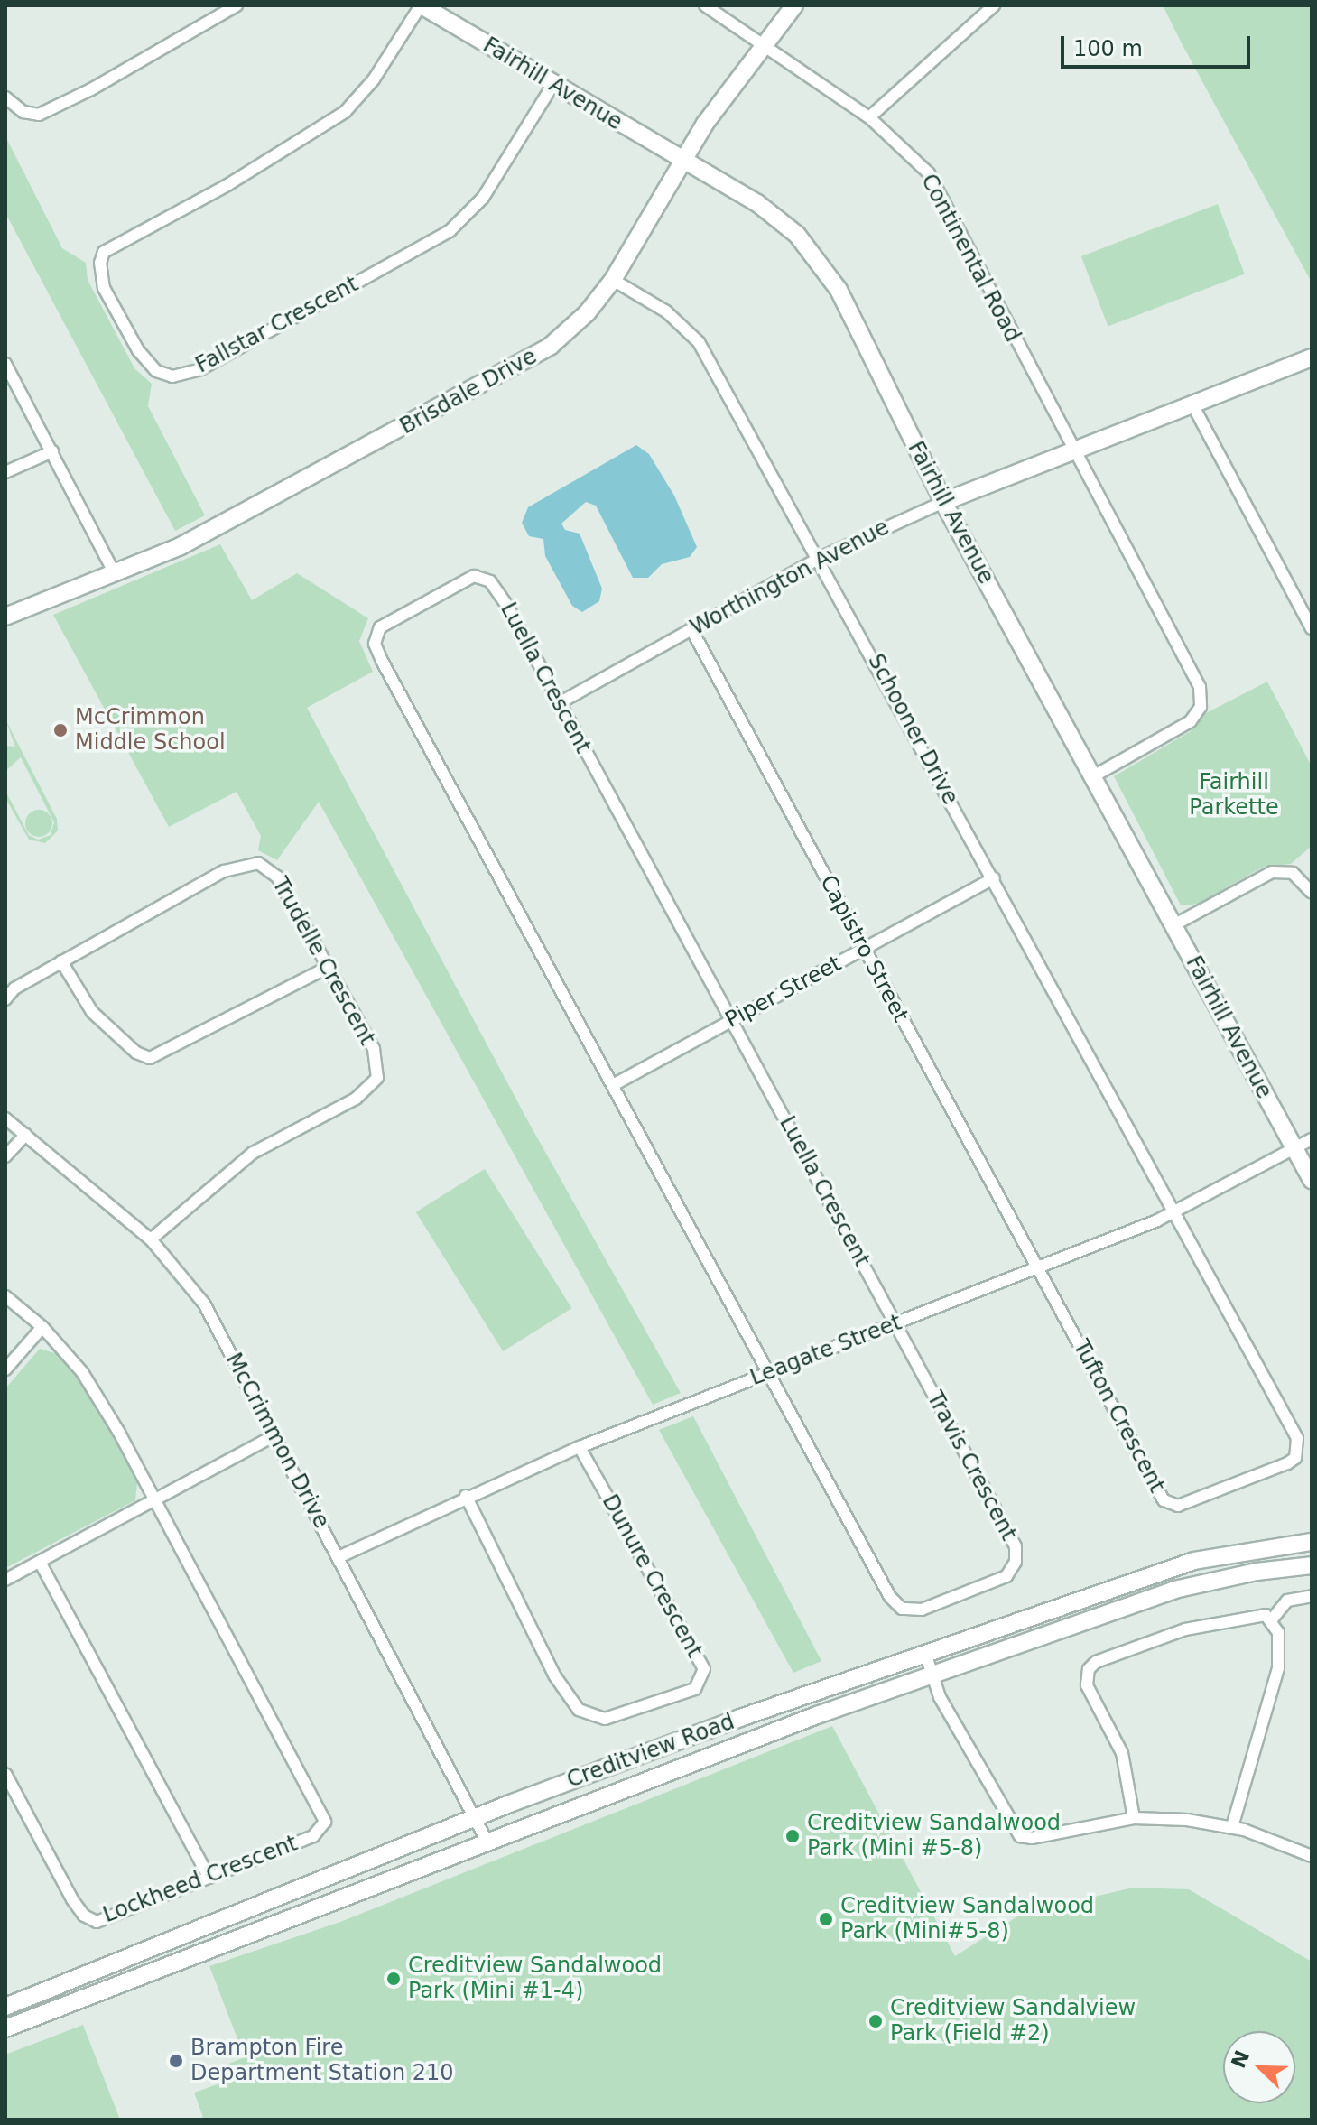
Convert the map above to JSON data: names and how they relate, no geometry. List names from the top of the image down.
{
  "streets": {
    "street": [
      "Fairhill Avenue",
      "Continental Road",
      "Fallstar Crescent",
      "Brisdale Drive",
      "Worthington Avenue",
      "Luella Crescent",
      "Schooner Drive",
      "Capistro Street",
      "Trudelle Crescent",
      "Piper Street",
      "Leagate Street",
      "Tufton Crescent",
      "McCrimmon Drive",
      "Travis Crescent",
      "Dunure Crescent",
      "Creditview Road",
      "Lockheed Crescent"
    ]
  },
  "crossings": [
    ["Fairhill Avenue", "Continental Road"],
    ["Fairhill Avenue", "Fallstar Crescent"],
    ["Fairhill Avenue", "Brisdale Drive"],
    ["Fairhill Avenue", "Worthington Avenue"],
    ["Fairhill Avenue", "Leagate Street"],
    ["Continental Road", "Brisdale Drive"],
    ["Continental Road", "Worthington Avenue"],
    ["Brisdale Drive", "Schooner Drive"],
    ["Worthington Avenue", "Luella Crescent"],
    ["Worthington Avenue", "Schooner Drive"],
    ["Worthington Avenue", "Capistro Street"],
    ["Luella Crescent", "Piper Street"],
    ["Luella Crescent", "Leagate Street"],
    ["Luella Crescent", "Travis Crescent"],
    ["Schooner Drive", "Piper Street"],
    ["Schooner Drive", "Leagate Street"],
    ["Schooner Drive", "Tufton Crescent"],
    ["Capistro Street", "Piper Street"],
    ["Capistro Street", "Leagate Street"],
    ["Capistro Street", "Tufton Crescent"],
    ["Trudelle Crescent", "McCrimmon Drive"],
    ["Leagate Street", "Tufton Crescent"],
    ["Leagate Street", "McCrimmon Drive"],
    ["Leagate Street", "Travis Crescent"],
    ["Leagate Street", "Dunure Crescent"],
    ["McCrimmon Drive", "Creditview Road"]
  ],
  "parks": ["Fairhill Parkette"],
  "places": [
    "McCrimmon Middle School",
    "Creditview Sandalwood Park (Mini #5-8)",
    "Creditview Sandalwood Park (Mini#5-8)",
    "Creditview Sandalwood Park (Mini #1-4)",
    "Creditview Sandalview Park (Field #2)",
    "Brampton Fire Department Station 210"
  ],
  "scale_bar": "100 m",
  "north": "top left"
}
